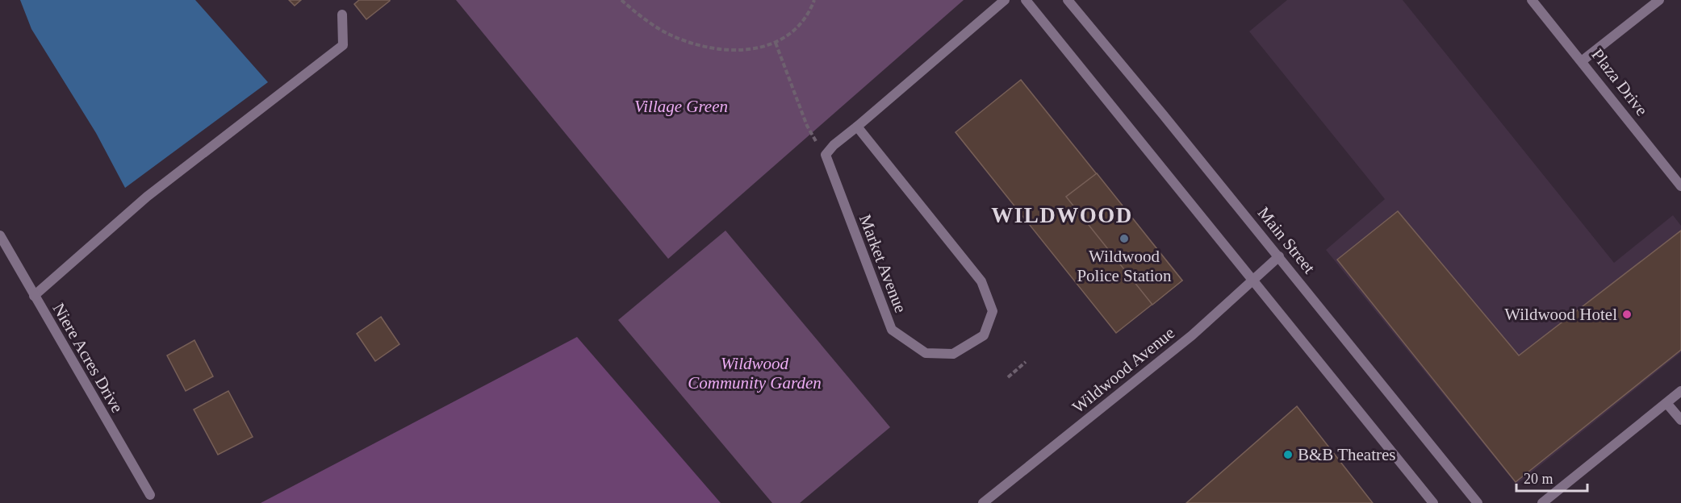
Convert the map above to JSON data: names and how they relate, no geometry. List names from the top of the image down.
{
  "streets": {
    "street": [
      "Plaza Drive",
      "Main Street",
      "Market Avenue",
      "Niere Acres Drive",
      "Wildwood Avenue"
    ]
  },
  "crossings": [
    ["Main Street", "Wildwood Avenue"]
  ],
  "districts": ["WILDWOOD"],
  "parks": ["Village Green", "Wildwood Community Garden"],
  "places": ["Wildwood Police Station", "Wildwood Hotel", "B&B Theatres"],
  "scale_bar": "20 m"
}
